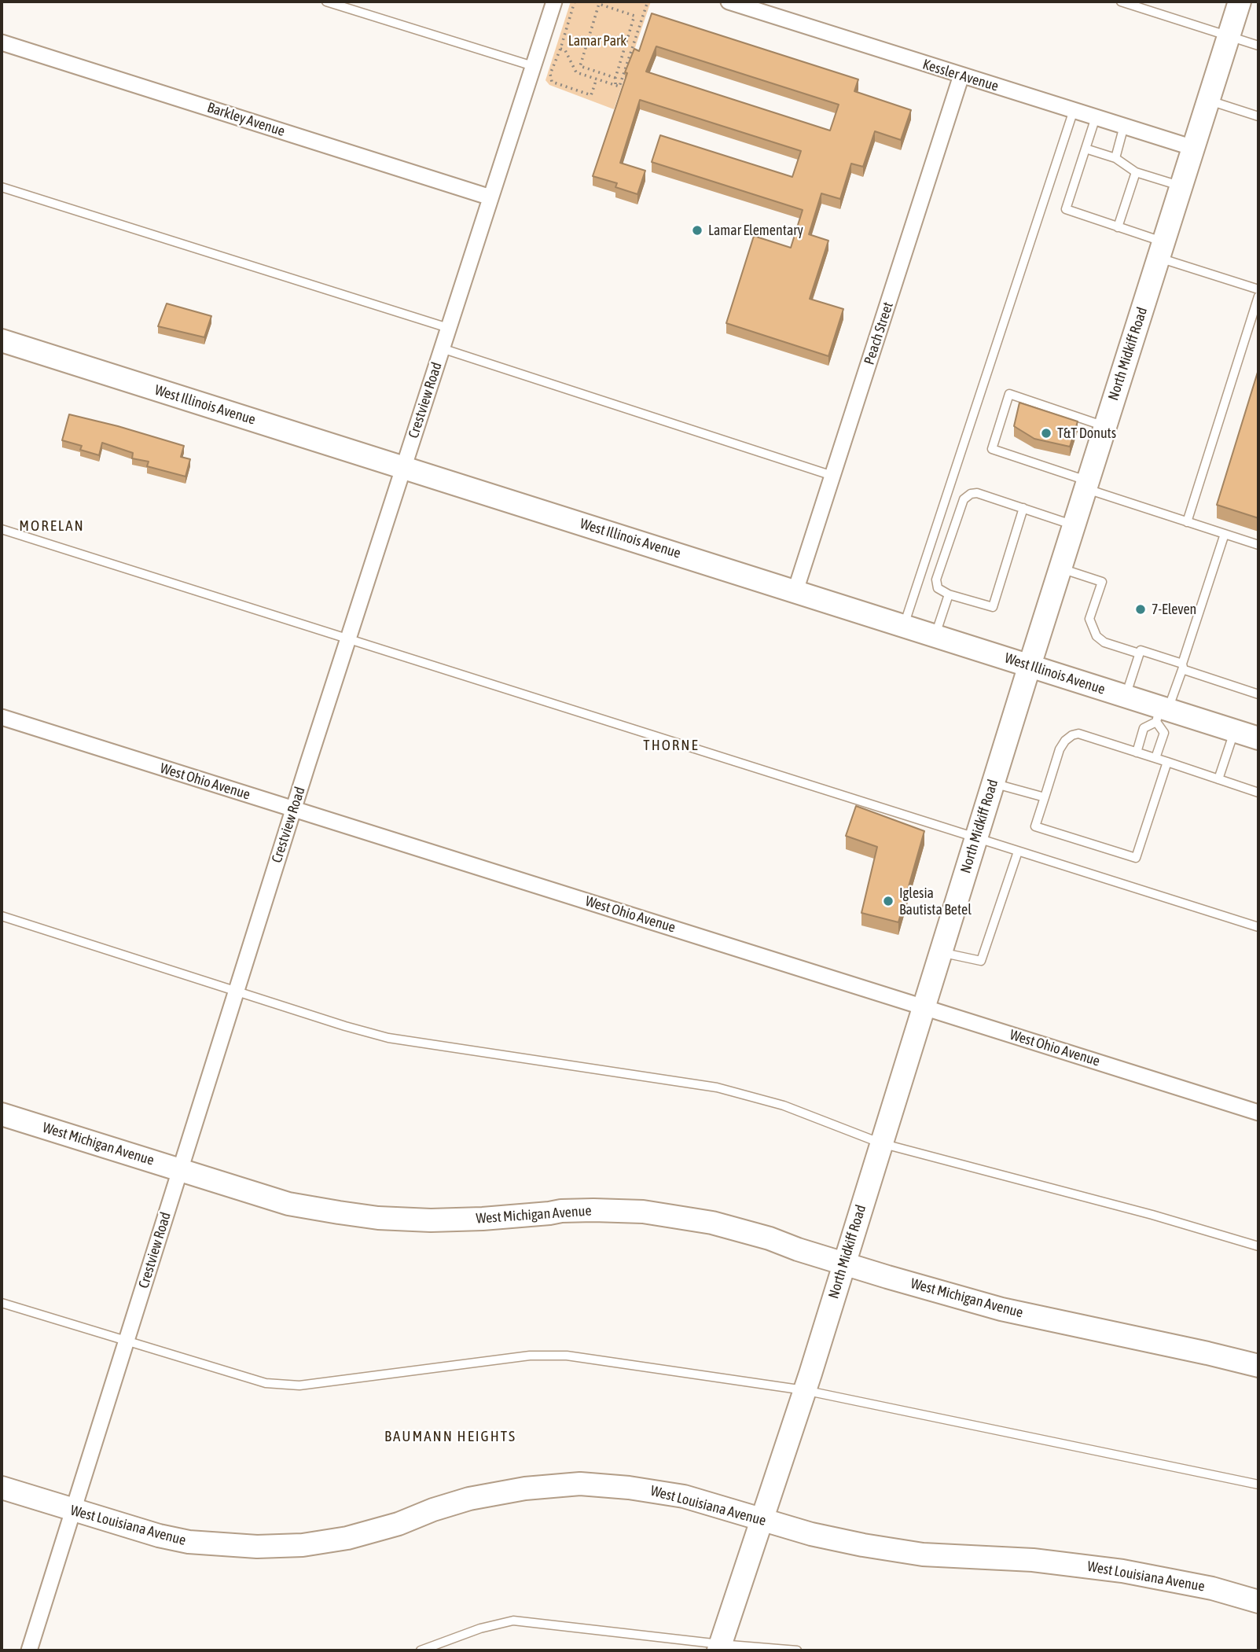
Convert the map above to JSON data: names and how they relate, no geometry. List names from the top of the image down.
{
  "streets": {
    "main road": [
      "North Midkiff Road",
      "West Illinois Avenue",
      "West Michigan Avenue",
      "West Louisiana Avenue"
    ],
    "street": [
      "Kessler Avenue",
      "Barkley Avenue",
      "Peach Street",
      "Crestview Road",
      "West Ohio Avenue"
    ]
  },
  "crossings": [
    ["Kessler Avenue", "Peach Street"],
    ["Kessler Avenue", "North Midkiff Road"],
    ["Barkley Avenue", "Crestview Road"],
    ["Peach Street", "West Illinois Avenue"],
    ["North Midkiff Road", "West Illinois Avenue"],
    ["North Midkiff Road", "West Ohio Avenue"],
    ["North Midkiff Road", "West Michigan Avenue"],
    ["North Midkiff Road", "West Louisiana Avenue"],
    ["Crestview Road", "West Illinois Avenue"],
    ["Crestview Road", "West Ohio Avenue"],
    ["Crestview Road", "West Michigan Avenue"],
    ["Crestview Road", "West Louisiana Avenue"]
  ],
  "districts": ["MORELAN", "THORNE", "BAUMANN HEIGHTS"],
  "parks": ["Lamar Park"],
  "places": [
    "Lamar Elementary",
    "T&T Donuts",
    "7-Eleven",
    "Iglesia Bautista Betel"
  ]
}
